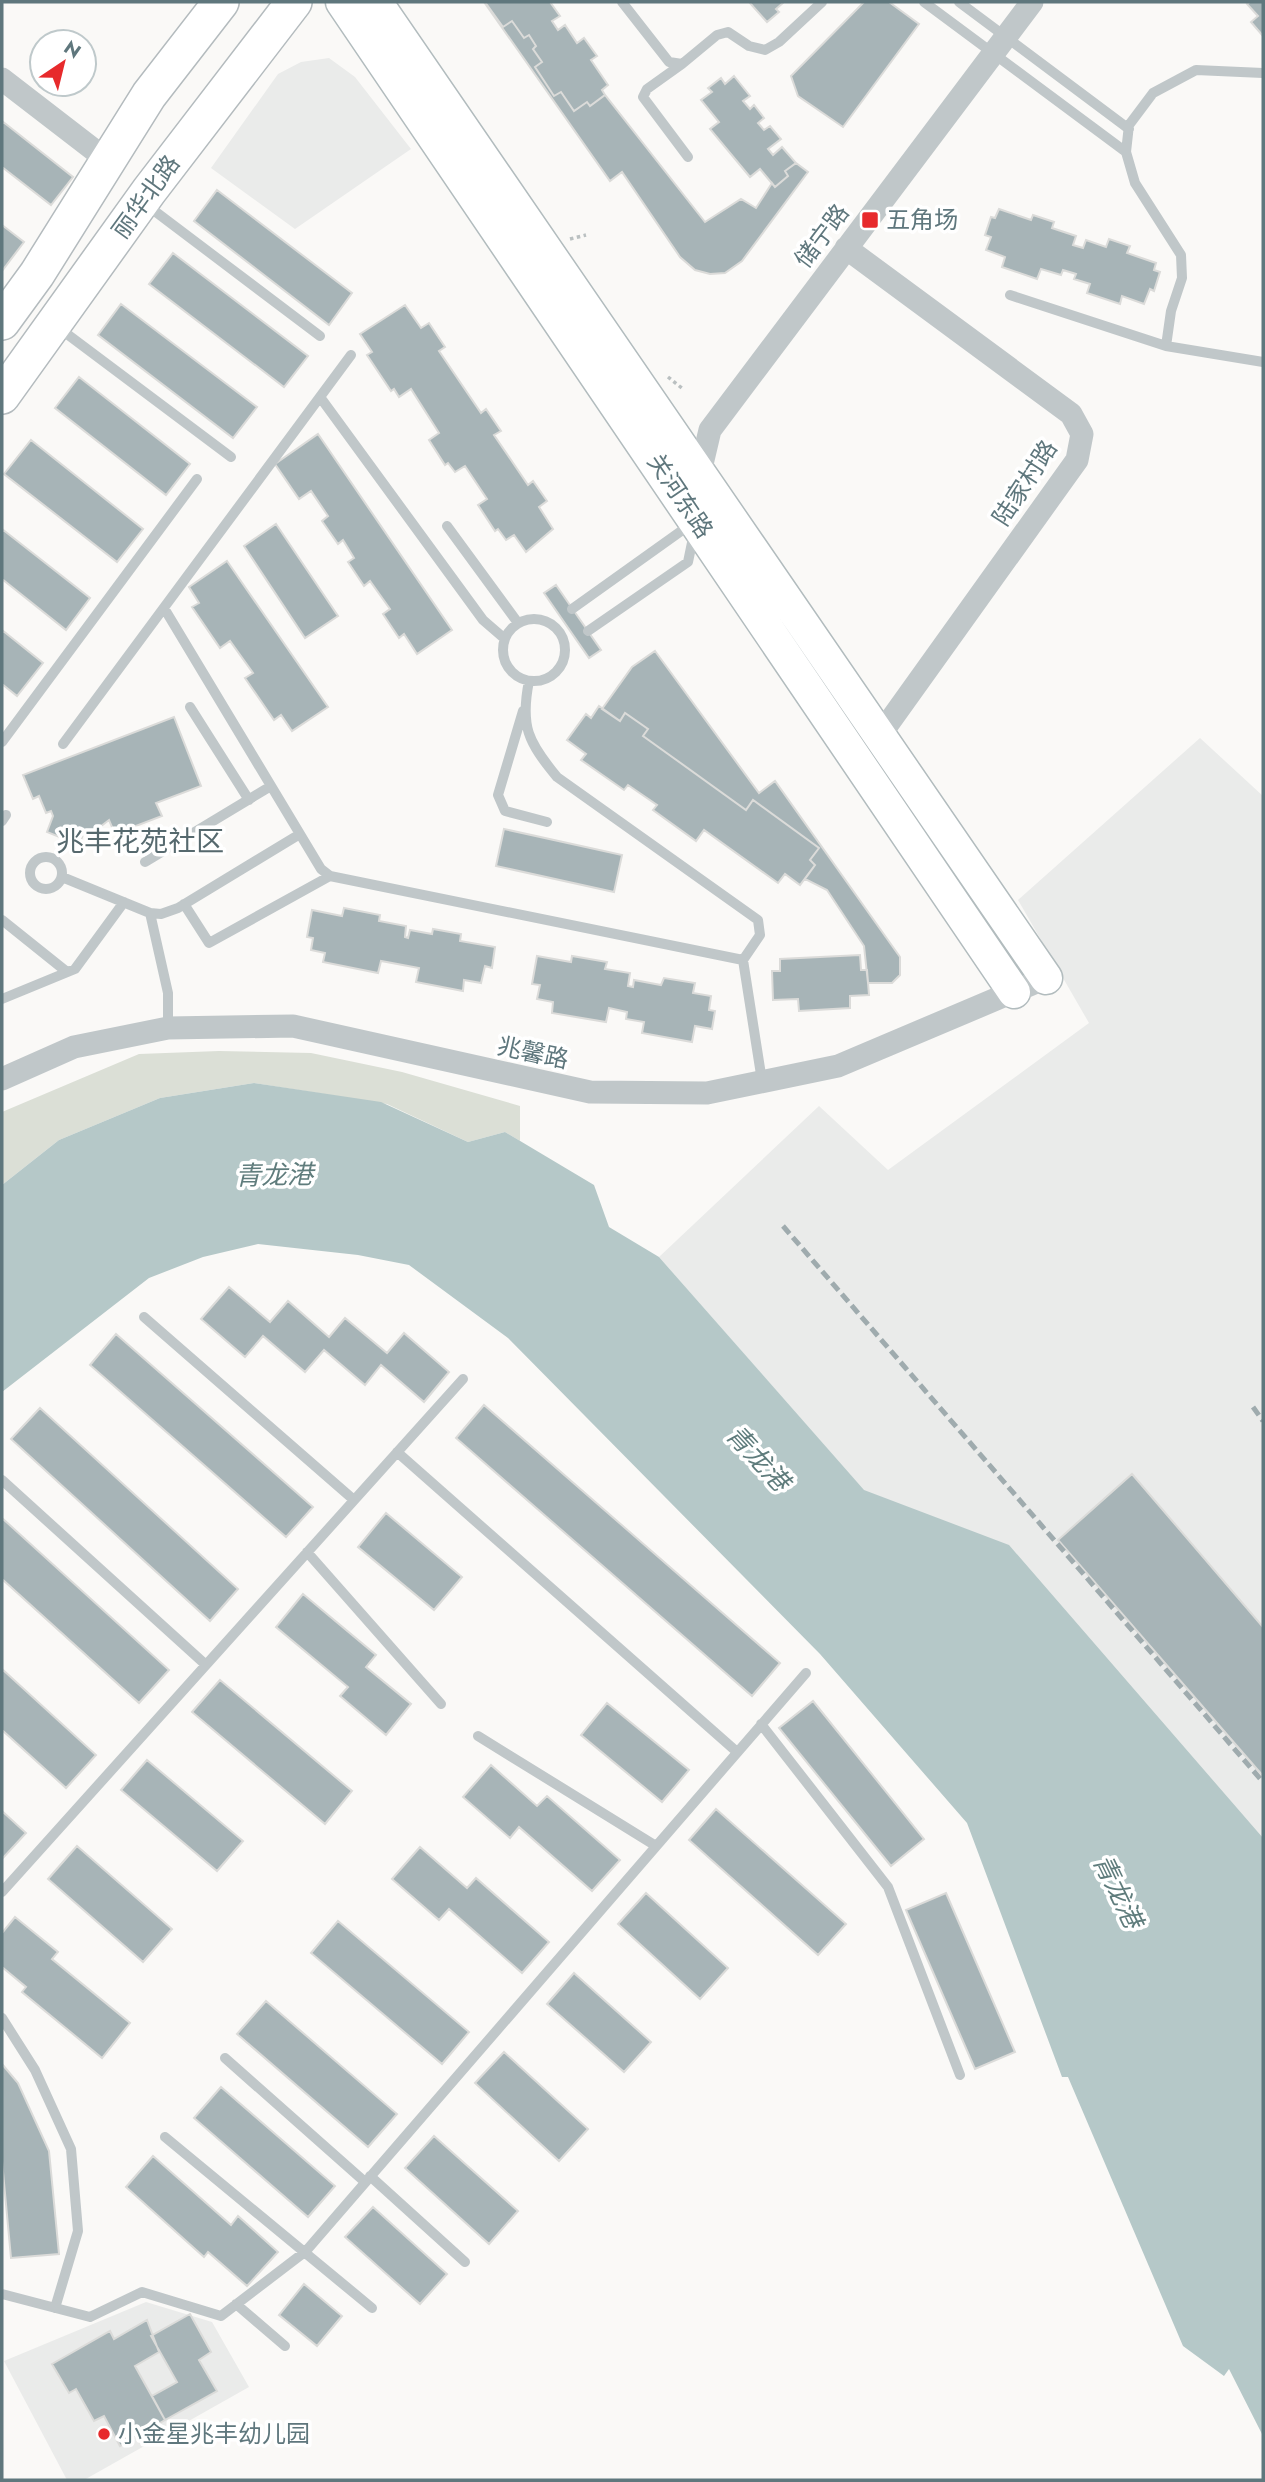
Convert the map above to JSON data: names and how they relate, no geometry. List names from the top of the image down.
{
  "streets": {
    "main road": ["丽华北路", "关河东路"],
    "street": ["储宁路", "陆家村路", "兆馨路"]
  },
  "crossings": [
    ["储宁路", "陆家村路"],
    ["储宁路", "关河东路"],
    ["陆家村路", "关河东路"],
    ["关河东路", "兆馨路"]
  ],
  "districts": ["兆丰花苑社区"],
  "water": ["青龙港"],
  "places": {
    "transit": ["五角场"],
    "other": ["小金星兆丰幼儿园"]
  },
  "north": "top right"
}
